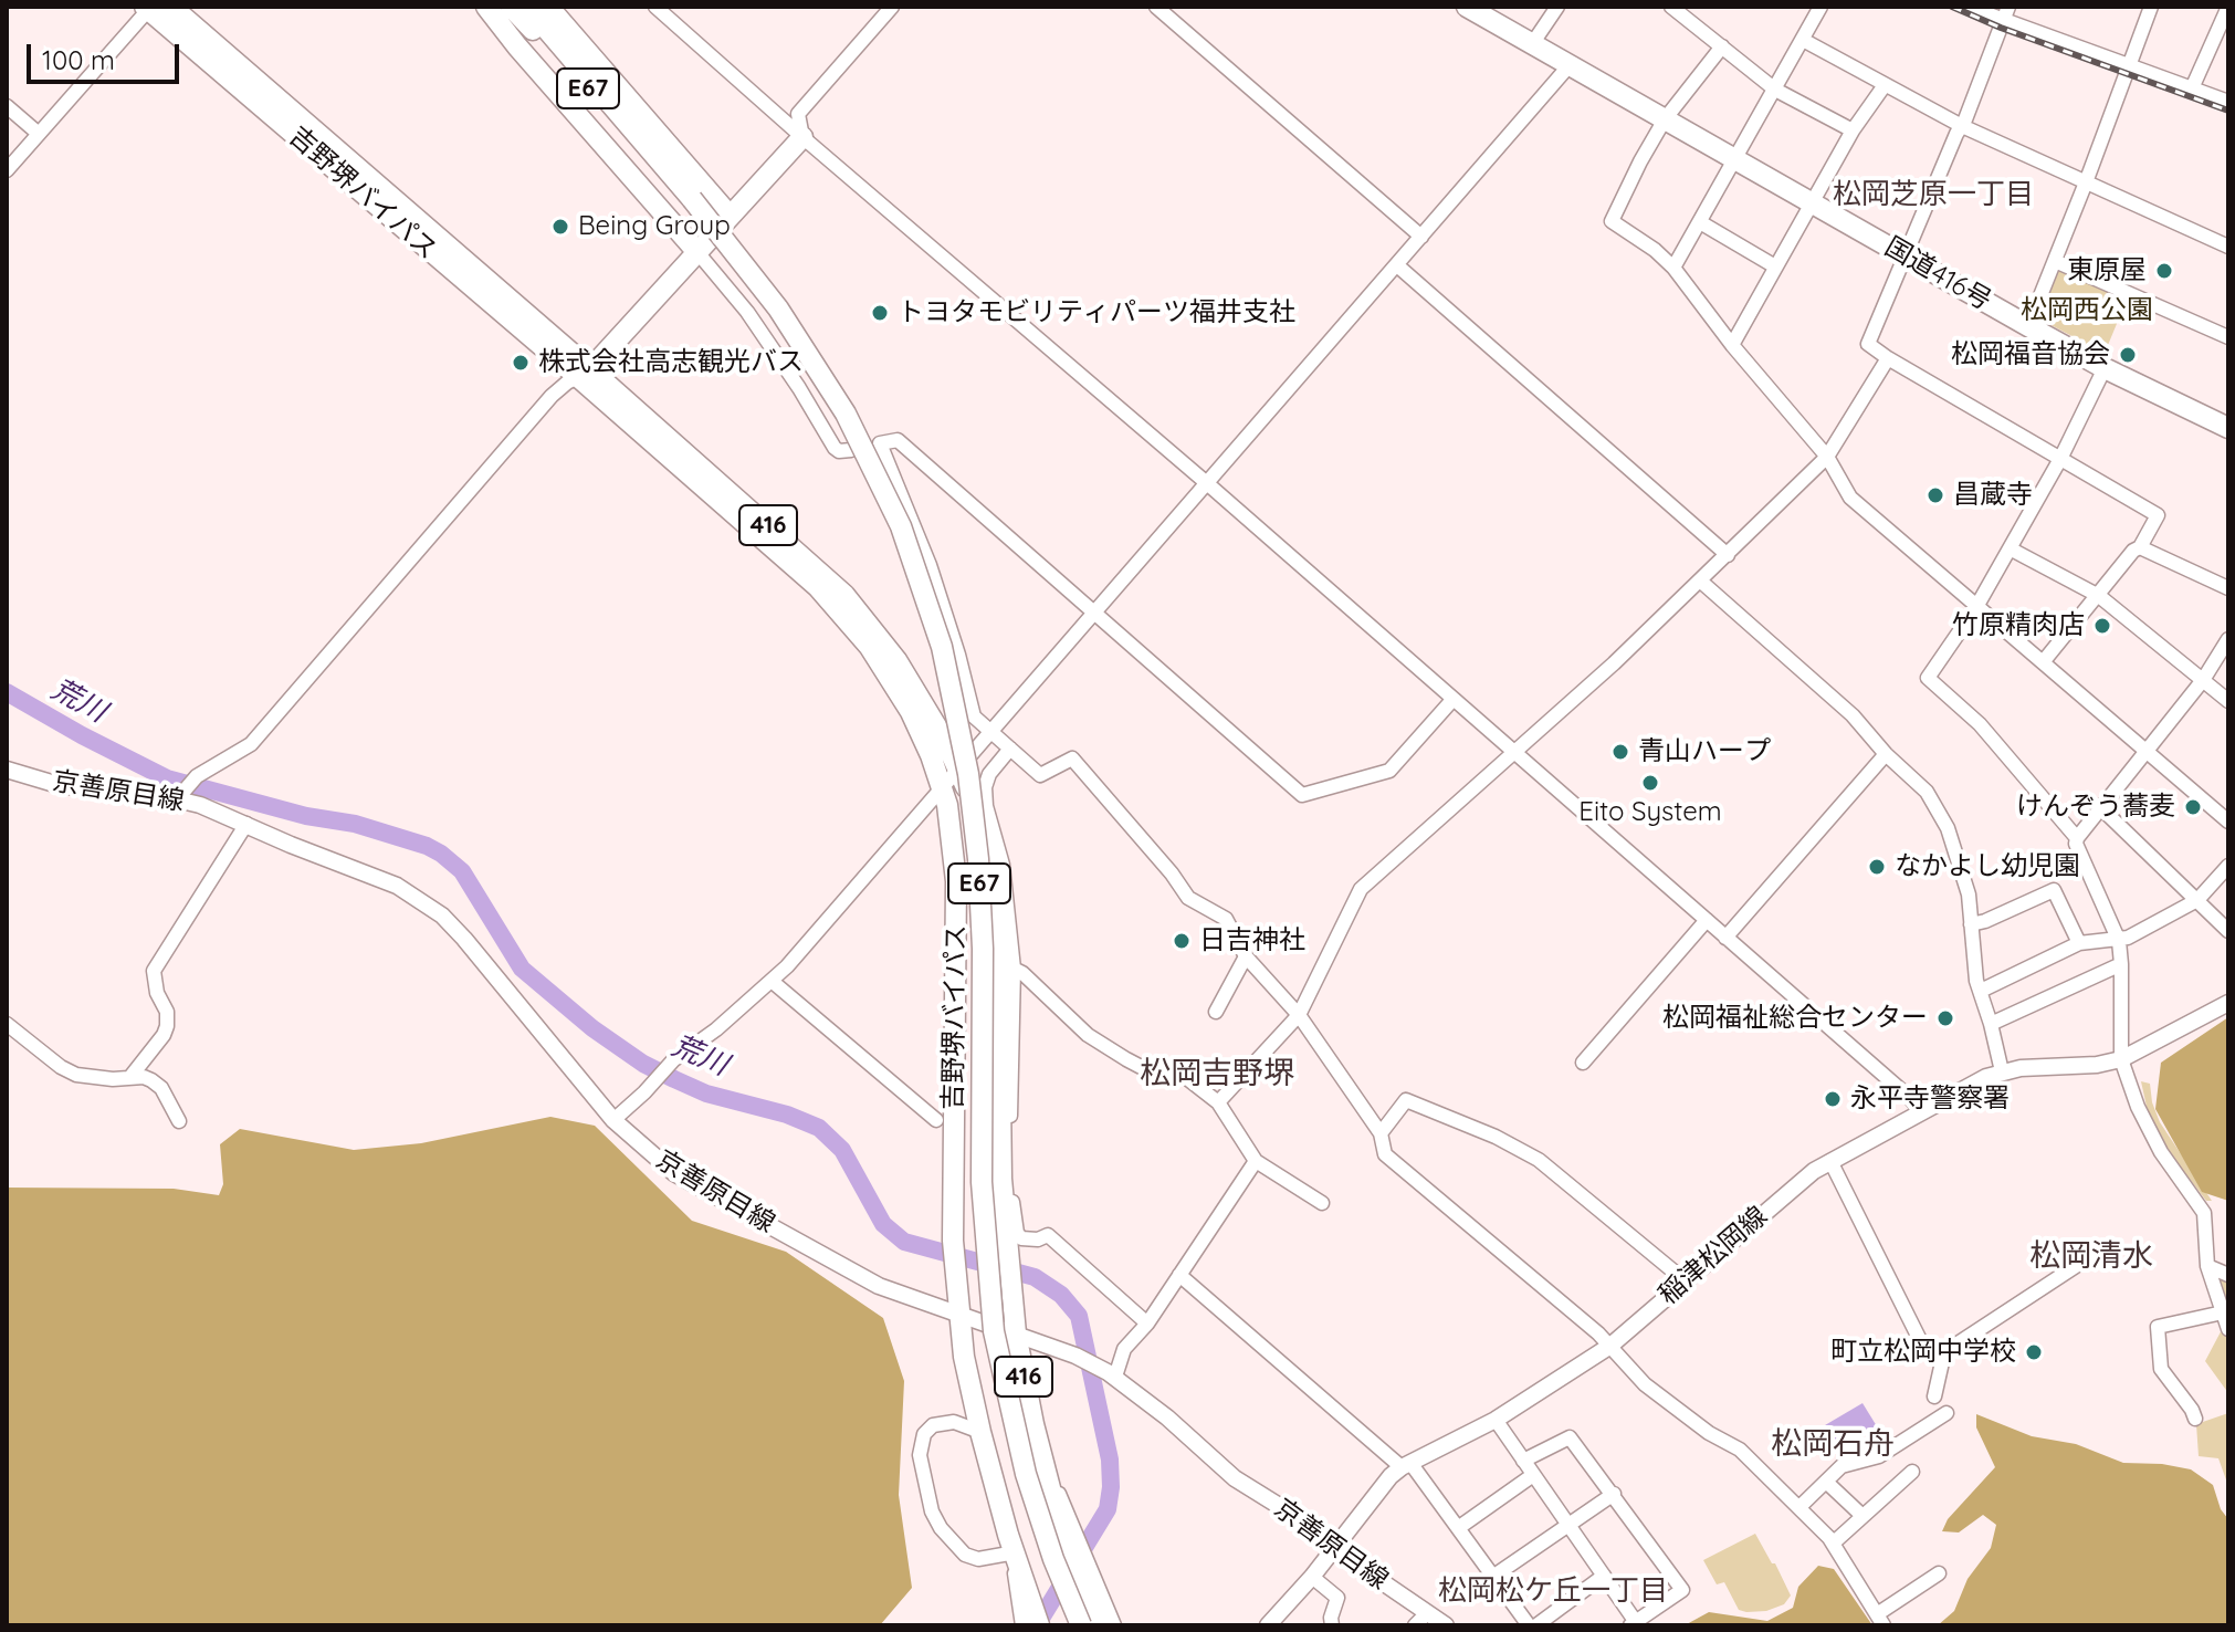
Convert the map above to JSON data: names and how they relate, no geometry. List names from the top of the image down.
{
  "streets": {
    "highway": [
      "E67",
      "吉野堺バイパス",
      "国道416号",
      "416"
    ],
    "main road": ["京善原目線", "稲津松岡線"]
  },
  "crossings": [
    ["吉野堺バイパス", "京善原目線"],
    ["京善原目線", "稲津松岡線"]
  ],
  "districts": [
    "松岡芝原一丁目",
    "松岡吉野堺",
    "松岡清水",
    "松岡石舟",
    "松岡松ケ丘一丁目"
  ],
  "water": ["荒川"],
  "parks": ["松岡西公園"],
  "places": [
    "Being Group",
    "東原屋",
    "トヨタモビリティパーツ福井支社",
    "松岡福音協会",
    "株式会社高志観光バス",
    "昌蔵寺",
    "竹原精肉店",
    "青山ハープ",
    "Eito System",
    "けんぞう蕎麦",
    "なかよし幼児園",
    "日吉神社",
    "松岡福祉総合センター",
    "永平寺警察署",
    "町立松岡中学校"
  ],
  "scale_bar": "100 m"
}
